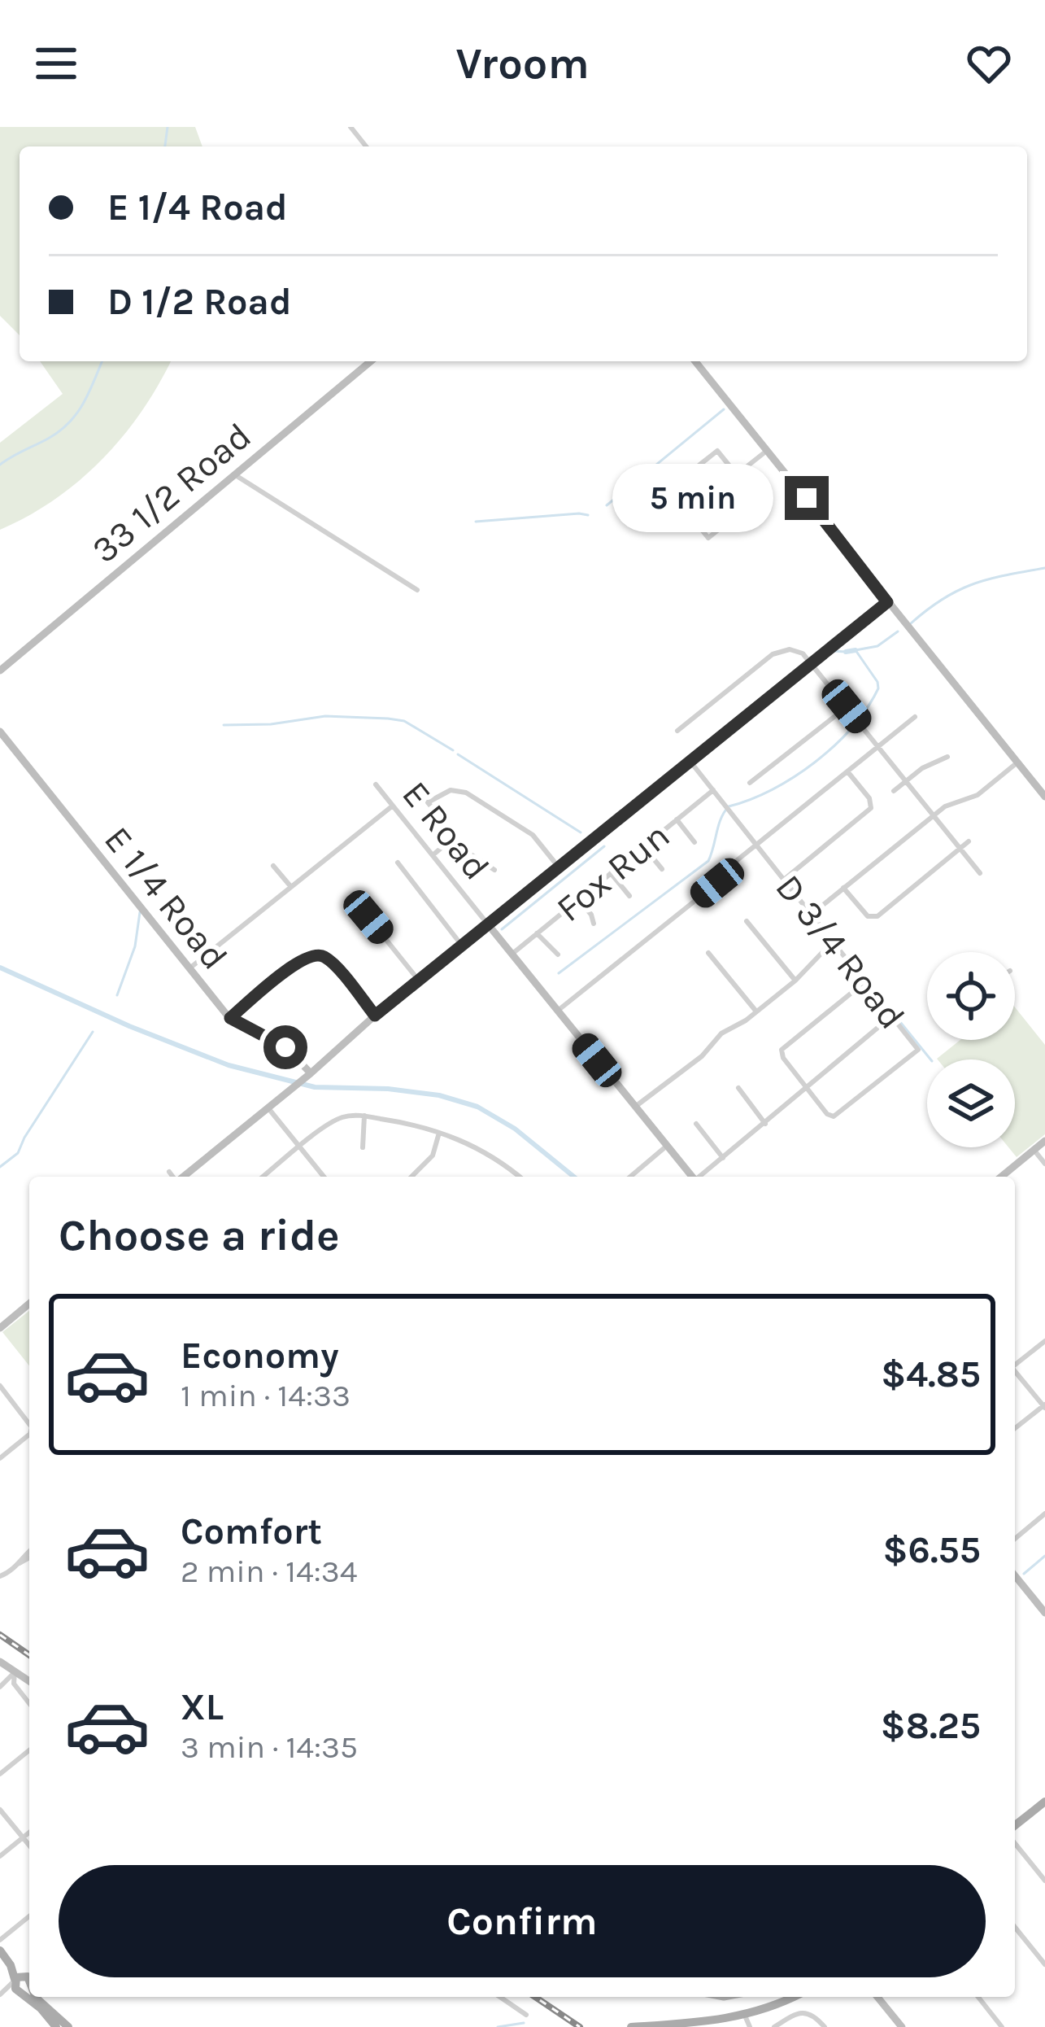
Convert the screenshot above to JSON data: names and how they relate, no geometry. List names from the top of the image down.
{
  "streets": {
    "street": [
      "33 1/2 Road",
      "E Road",
      "Fox Run",
      "E 1/4 Road",
      "D 3/4 Road"
    ]
  },
  "crossings": [
    ["E Road", "Fox Run"],
    ["Fox Run", "D 3/4 Road"]
  ],
  "page": {
    "header": "Vroom",
    "banner": ["E 1/4 Road", "D 1/2 Road"],
    "bubble": "5 min",
    "heading": "Choose a ride",
    "list": [
      {
        "name": "Economy",
        "note": "1 min · 14:33",
        "value": "$4.85"
      },
      {
        "name": "Comfort",
        "note": "2 min · 14:34",
        "value": "$6.55"
      },
      {
        "name": "XL",
        "note": "3 min · 14:35",
        "value": "$8.25"
      }
    ],
    "buttons": "Confirm"
  }
}
